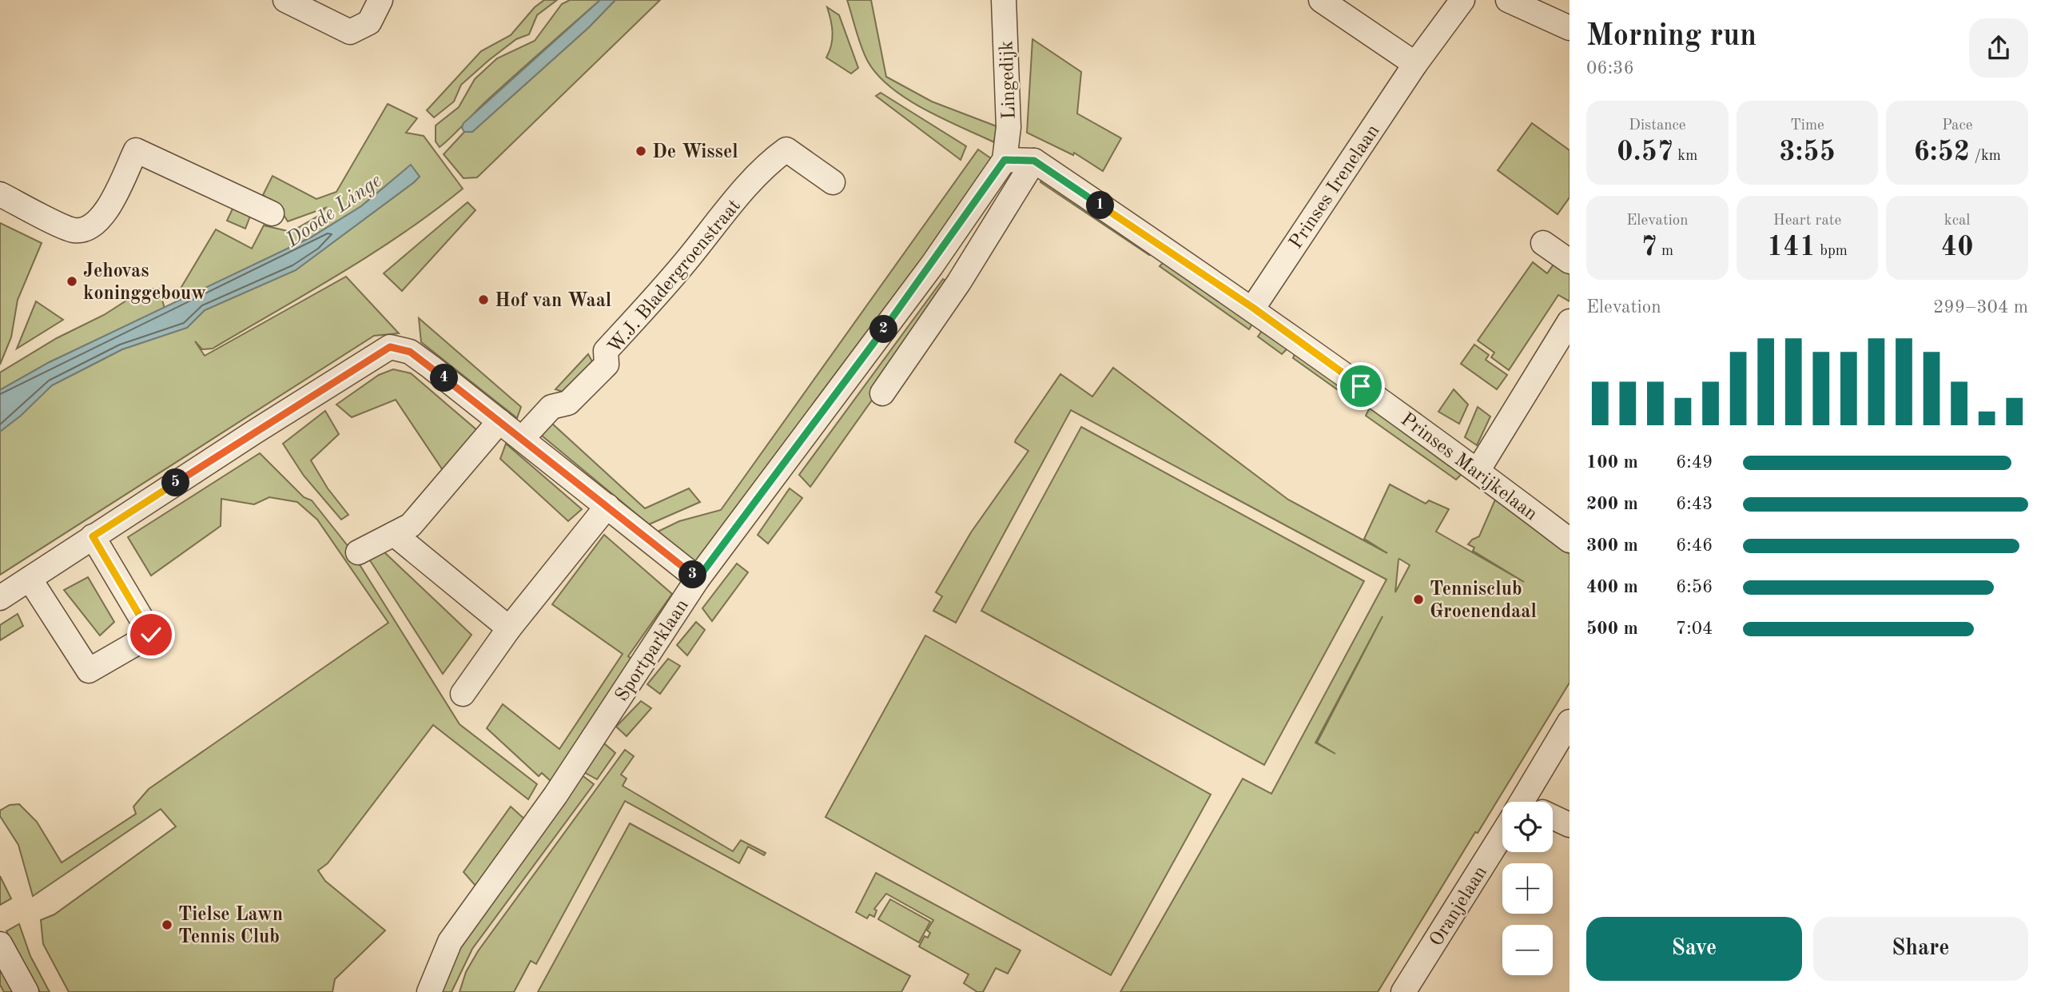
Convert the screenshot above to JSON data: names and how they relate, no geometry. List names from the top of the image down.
{
  "streets": {
    "street": [
      "Lingedijk",
      "Prinses Irenelaan",
      "W.J. Bladergroenstraat",
      "Prinses Marijkelaan",
      "Sportparklaan",
      "Oranjelaan"
    ]
  },
  "crossings": [
    ["Lingedijk", "Sportparklaan"],
    ["Prinses Irenelaan", "Prinses Marijkelaan"]
  ],
  "water": ["Doode Linge"],
  "places": [
    "De Wissel",
    "Jehovas koninggebouw",
    "Hof van Waal",
    "Tennisclub Groenendaal",
    "Tielse Lawn Tennis Club"
  ],
  "page": {
    "heading": ["Morning run", "06:36"],
    "stats": [
      ["Distance", "0.57 km"],
      ["Time", "3:55"],
      ["Pace", "6:52 /km"],
      ["Elevation", "7 m"],
      ["Heart rate", "141 bpm"],
      ["kcal", "40"]
    ],
    "pins": [
      "1",
      "2",
      "4",
      "5",
      "3"
    ],
    "chart": ["Elevation", "299–304 m"],
    "list": [
      {
        "name": "100 m",
        "note": "6:49"
      },
      {
        "name": "200 m",
        "note": "6:43"
      },
      {
        "name": "300 m",
        "note": "6:46"
      },
      {
        "name": "400 m",
        "note": "6:56"
      },
      {
        "name": "500 m",
        "note": "7:04"
      }
    ],
    "map_buttons": ["+", "−"],
    "buttons": ["Save", "Share"]
  }
}
